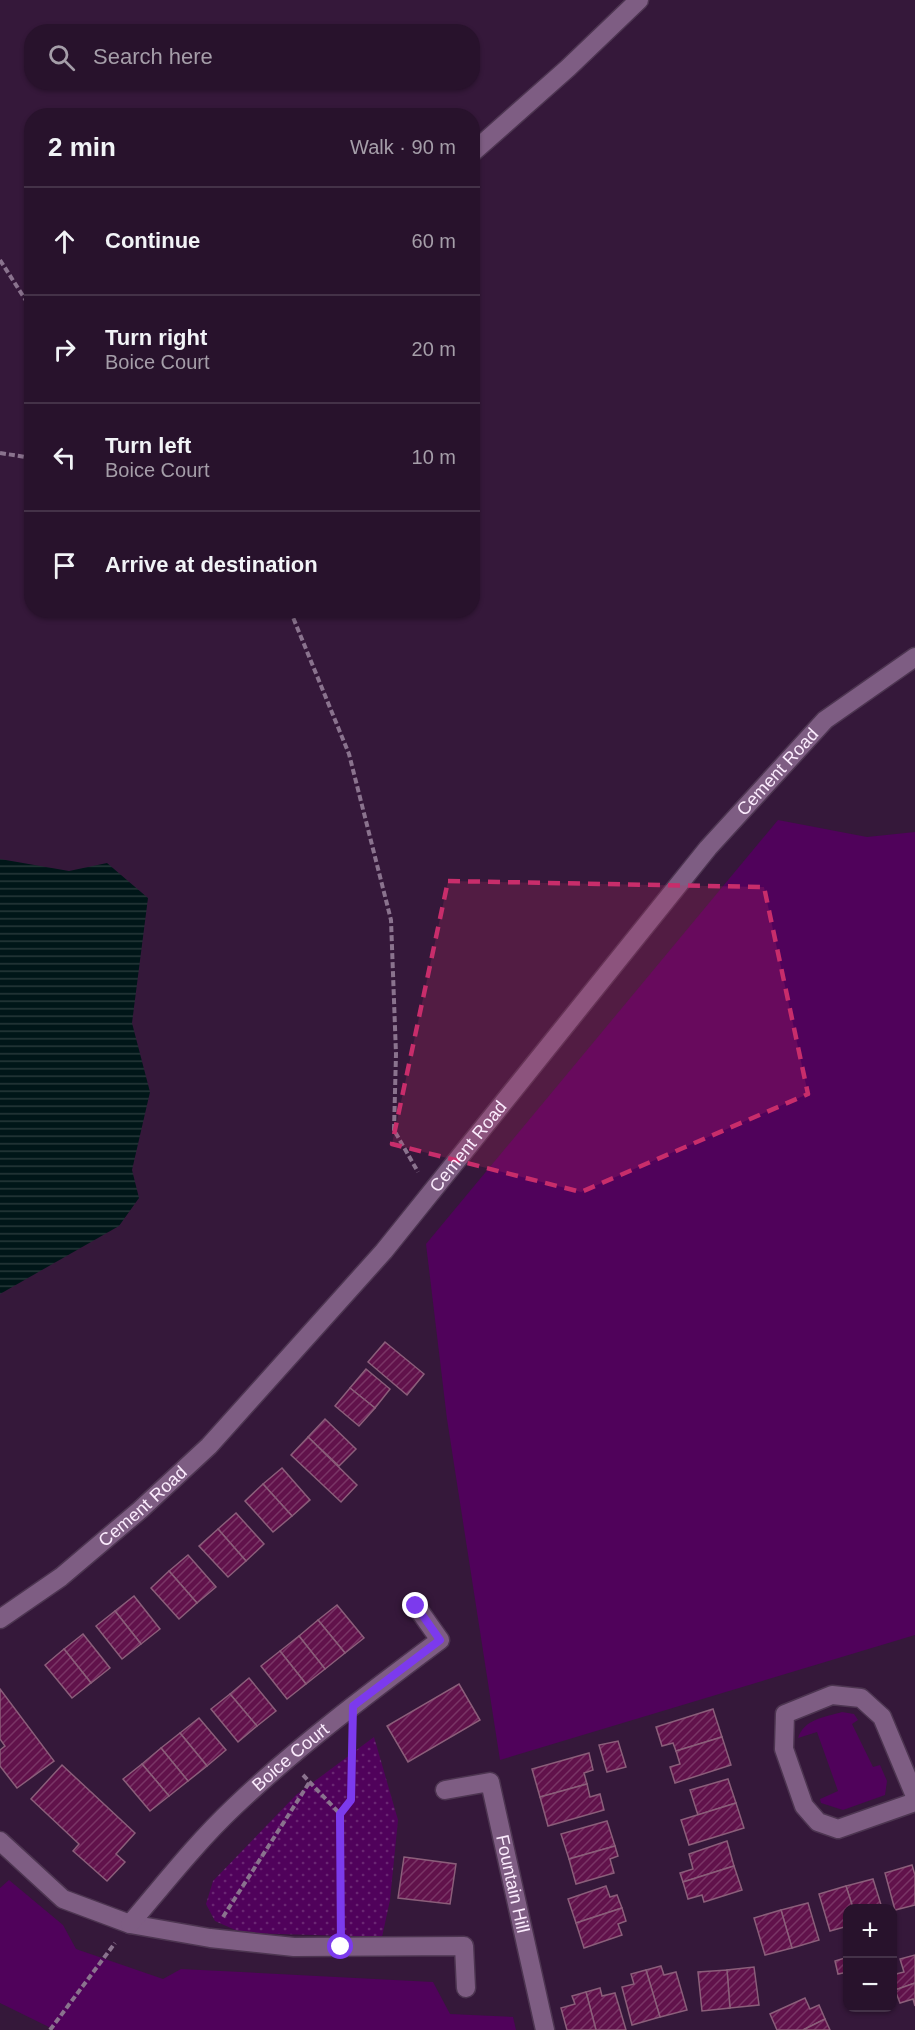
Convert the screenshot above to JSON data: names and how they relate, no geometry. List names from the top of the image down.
{
  "streets": {
    "street": ["Cement Road", "Boice Court", "Fountain Hill"]
  },
  "page": {
    "search": "Search here",
    "heading": ["2 min", "Walk · 90 m"],
    "list": [
      ["Continue", "60 m"],
      ["Turn right", "Boice Court", "20 m"],
      ["Turn left", "Boice Court", "10 m"],
      "Arrive at destination"
    ],
    "map_buttons": ["+", "−"]
  }
}
